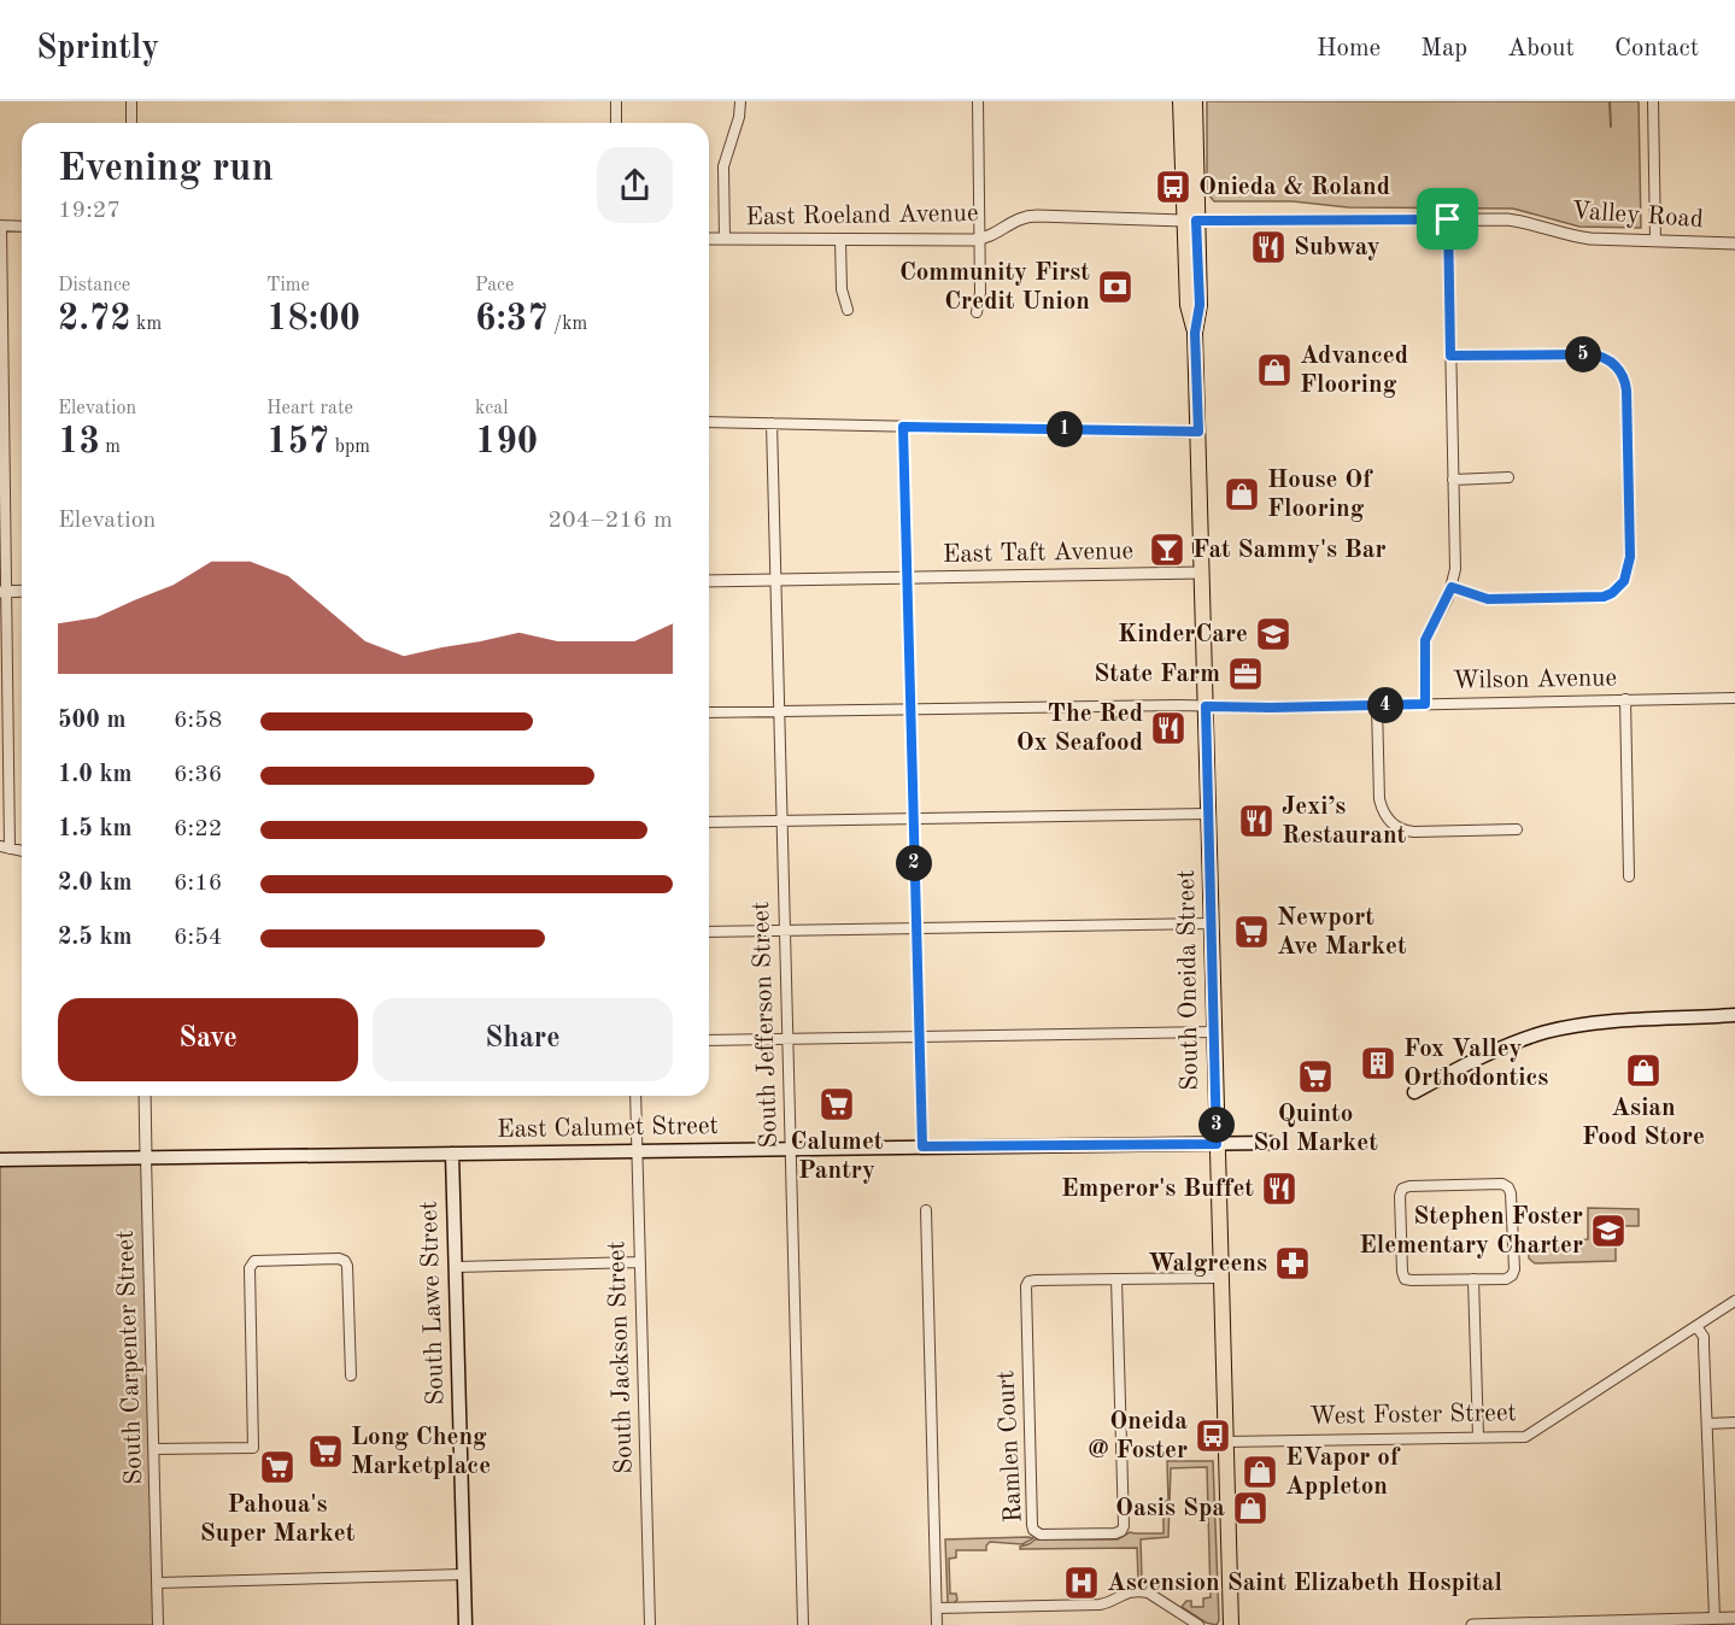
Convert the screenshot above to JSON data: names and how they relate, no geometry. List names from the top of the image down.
{
  "streets": {
    "main road": ["South Oneida Street", "East Calumet Street", "South Lawe Street"],
    "street": [
      "East Roeland Avenue",
      "Valley Road",
      "East Taft Avenue",
      "Wilson Avenue",
      "South Jefferson Street",
      "South Carpenter Street",
      "South Jackson Street",
      "West Foster Street",
      "Ramlen Court"
    ]
  },
  "crossings": [
    ["East Roeland Avenue", "Valley Road"],
    ["East Roeland Avenue", "South Oneida Street"],
    ["Valley Road", "South Oneida Street"],
    ["East Taft Avenue", "South Oneida Street"],
    ["East Taft Avenue", "South Jefferson Street"],
    ["Wilson Avenue", "South Oneida Street"],
    ["Wilson Avenue", "South Jefferson Street"],
    ["South Oneida Street", "East Calumet Street"],
    ["South Oneida Street", "West Foster Street"],
    ["South Oneida Street", "Ramlen Court"],
    ["South Jefferson Street", "East Calumet Street"],
    ["East Calumet Street", "South Lawe Street"],
    ["East Calumet Street", "South Carpenter Street"],
    ["East Calumet Street", "South Jackson Street"]
  ],
  "places": {
    "bus stop": ["Onieda & Roland", "Oneida @ Foster"],
    "restaurant": [
      "Subway",
      "The Red Ox Seafood",
      "Jexi’s Restaurant",
      "Emperor's Buffet"
    ],
    "bank": ["Community First Credit Union"],
    "shop": [
      "Advanced Flooring",
      "House Of Flooring",
      "Asian Food Store",
      "EVapor of Appleton",
      "Oasis Spa"
    ],
    "bar": ["Fat Sammy's Bar"],
    "school or university": ["KinderCare", "Stephen Foster Elementary Charter"],
    "office": ["State Farm"],
    "supermarket": [
      "Newport Ave Market",
      "Quinto Sol Market",
      "Calumet Pantry",
      "Long Cheng Marketplace",
      "Pahoua's Super Market"
    ],
    "building": ["Fox Valley Orthodontics"],
    "pharmacy": ["Walgreens"],
    "hospital": ["Ascension Saint Elizabeth Hospital"]
  },
  "page": {
    "header": "Sprintly",
    "nav": [
      "Home",
      "Map",
      "About",
      "Contact"
    ],
    "heading": ["Evening run", "19:27"],
    "stats": [
      ["Distance", "2.72 km"],
      ["Time", "18:00"],
      ["Pace", "6:37 /km"],
      ["Elevation", "13 m"],
      ["Heart rate", "157 bpm"],
      ["kcal", "190"]
    ],
    "pins": [
      "5",
      "1",
      "4",
      "2",
      "3"
    ],
    "chart": ["Elevation", "204–216 m"],
    "list": [
      {
        "name": "500 m",
        "note": "6:58"
      },
      {
        "name": "1.0 km",
        "note": "6:36"
      },
      {
        "name": "1.5 km",
        "note": "6:22"
      },
      {
        "name": "2.0 km",
        "note": "6:16"
      },
      {
        "name": "2.5 km",
        "note": "6:54"
      }
    ],
    "buttons": ["Save", "Share"]
  }
}
